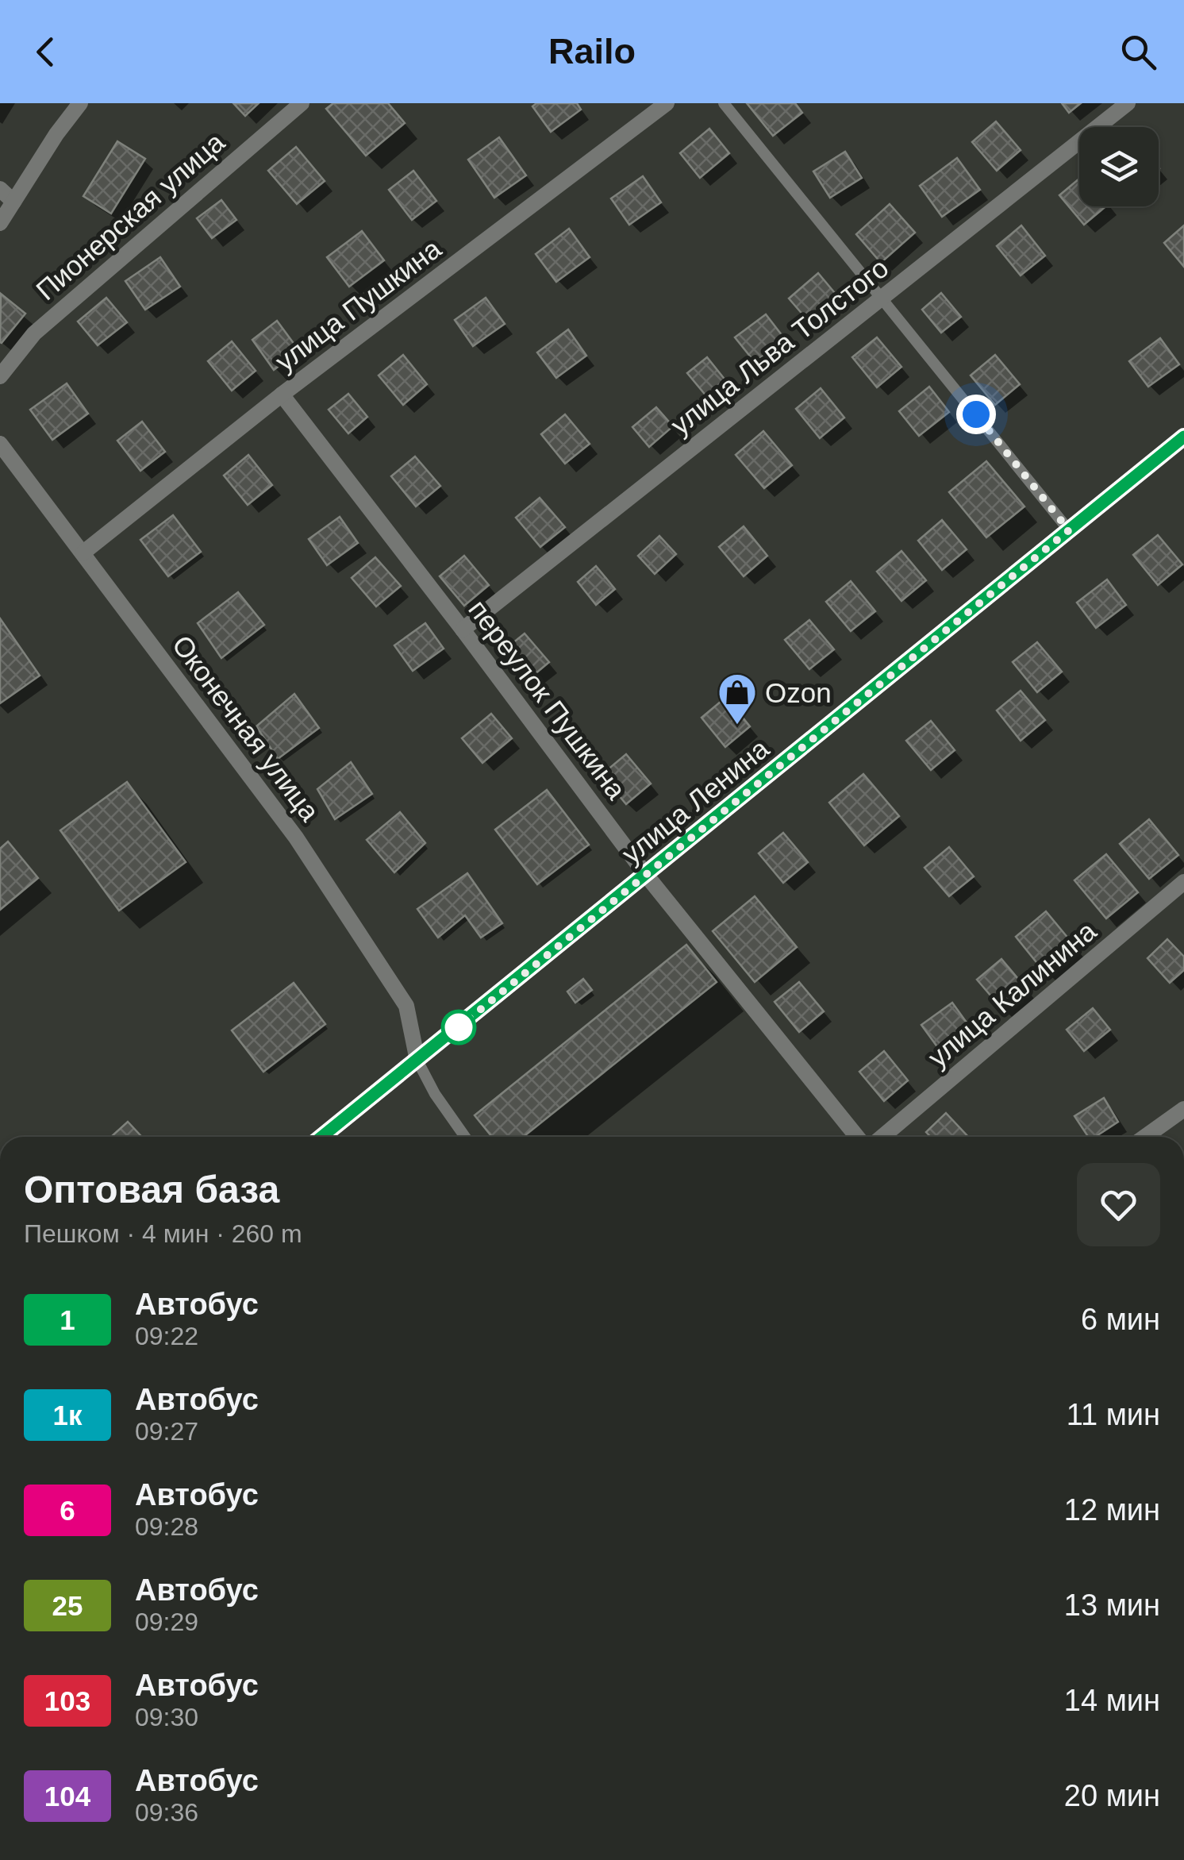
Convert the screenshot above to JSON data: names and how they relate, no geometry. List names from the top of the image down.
{
  "streets": {
    "street": [
      "Пионерская улица",
      "улица Пушкина",
      "улица Льва Толстого",
      "переулок Пушкина",
      "Оконечная улица",
      "улица Ленина",
      "улица Калинина"
    ]
  },
  "crossings": [
    ["улица Пушкина", "переулок Пушкина"],
    ["улица Пушкина", "Оконечная улица"],
    ["улица Льва Толстого", "переулок Пушкина"],
    ["переулок Пушкина", "улица Ленина"],
    ["Оконечная улица", "улица Ленина"]
  ],
  "places": {
    "shop": ["Ozon"]
  },
  "lines": ["bus line 1"],
  "page": {
    "header": "Railo",
    "heading": ["Оптовая база", "Пешком · 4 мин · 260 m"],
    "list": [
      {
        "mark": "1",
        "name": "Автобус",
        "note": "09:22",
        "value": "6 мин"
      },
      {
        "mark": "1к",
        "name": "Автобус",
        "note": "09:27",
        "value": "11 мин"
      },
      {
        "mark": "6",
        "name": "Автобус",
        "note": "09:28",
        "value": "12 мин"
      },
      {
        "mark": "25",
        "name": "Автобус",
        "note": "09:29",
        "value": "13 мин"
      },
      {
        "mark": "103",
        "name": "Автобус",
        "note": "09:30",
        "value": "14 мин"
      },
      {
        "mark": "104",
        "name": "Автобус",
        "note": "09:36",
        "value": "20 мин"
      }
    ]
  }
}
